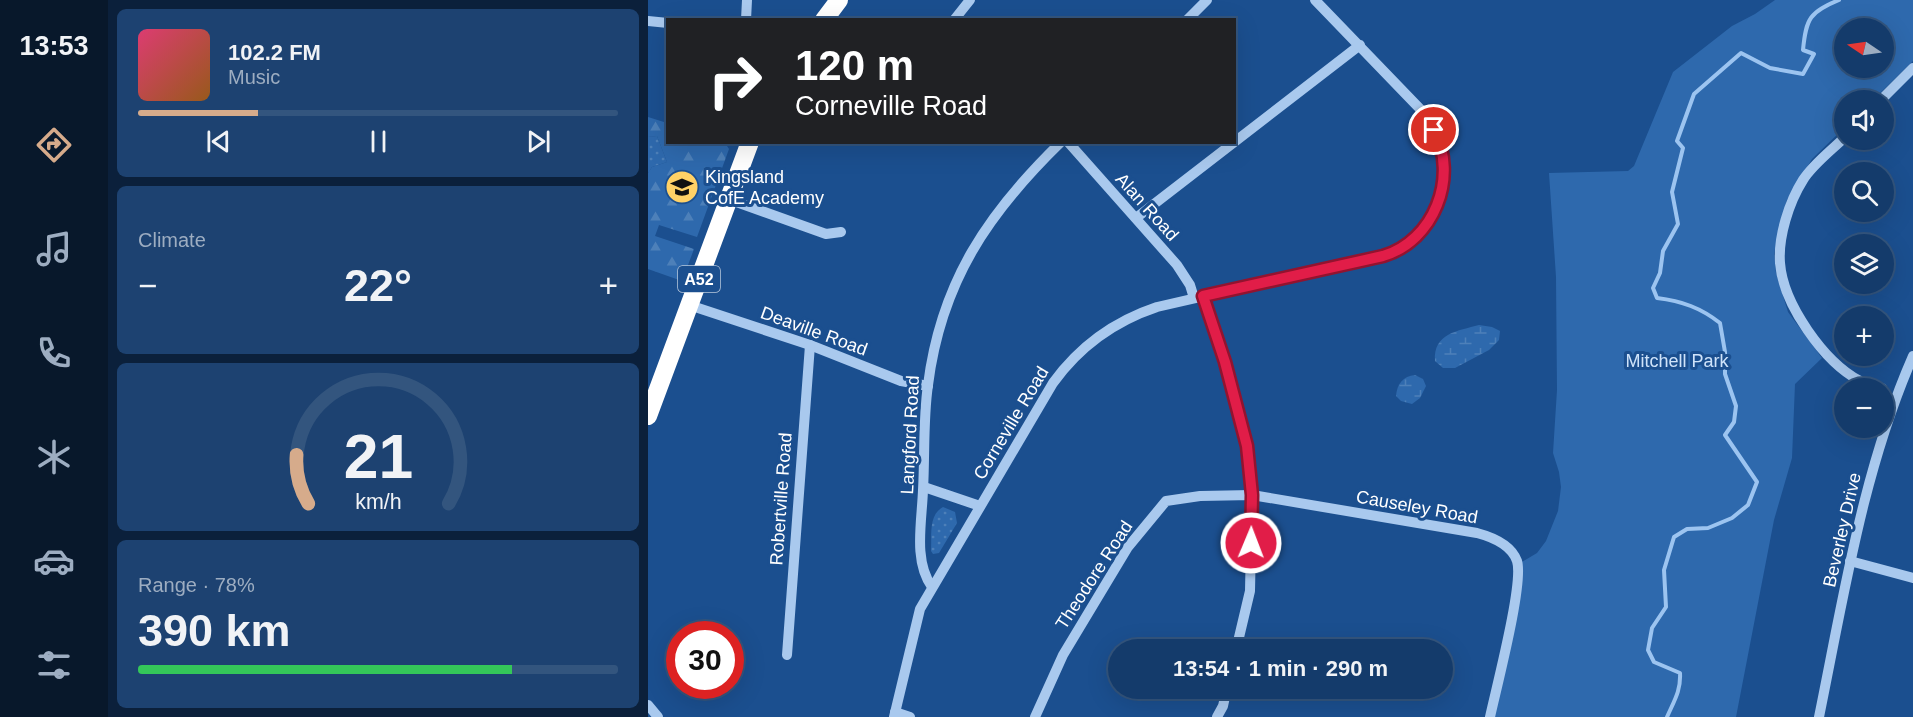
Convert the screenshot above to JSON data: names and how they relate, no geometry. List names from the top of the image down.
{
  "streets": {
    "highway": ["A52"],
    "street": [
      "Alan Road",
      "Deaville Road",
      "Corneville Road",
      "Langford Road",
      "Robertville Road",
      "Causeley Road",
      "Beverley Drive",
      "Theodore Road"
    ]
  },
  "crossings": [
    ["Alan Road", "Corneville Road"],
    ["Alan Road", "Causeley Road"],
    ["Alan Road", "Theodore Road"],
    ["A52", "Deaville Road"],
    ["Deaville Road", "Langford Road"],
    ["Deaville Road", "Robertville Road"],
    ["Corneville Road", "Langford Road"],
    ["Causeley Road", "Theodore Road"]
  ],
  "parks": ["Mitchell Park"],
  "places": {
    "school or university": ["Kingsland CofE Academy"]
  },
  "north": "left",
  "page": {
    "tabs": "13:53",
    "map_buttons": ["+", "−"],
    "turn": ["120 m", "Corneville Road"],
    "song": ["102.2 FM", "Music"],
    "tile": [
      "Climate",
      ["Range · 78%", "390 km"]
    ],
    "heat": ["−", "22°", "+"],
    "limit": "30",
    "trip": "13:54 · 1 min · 290 m",
    "gauge": ["21", "km/h"]
  }
}
